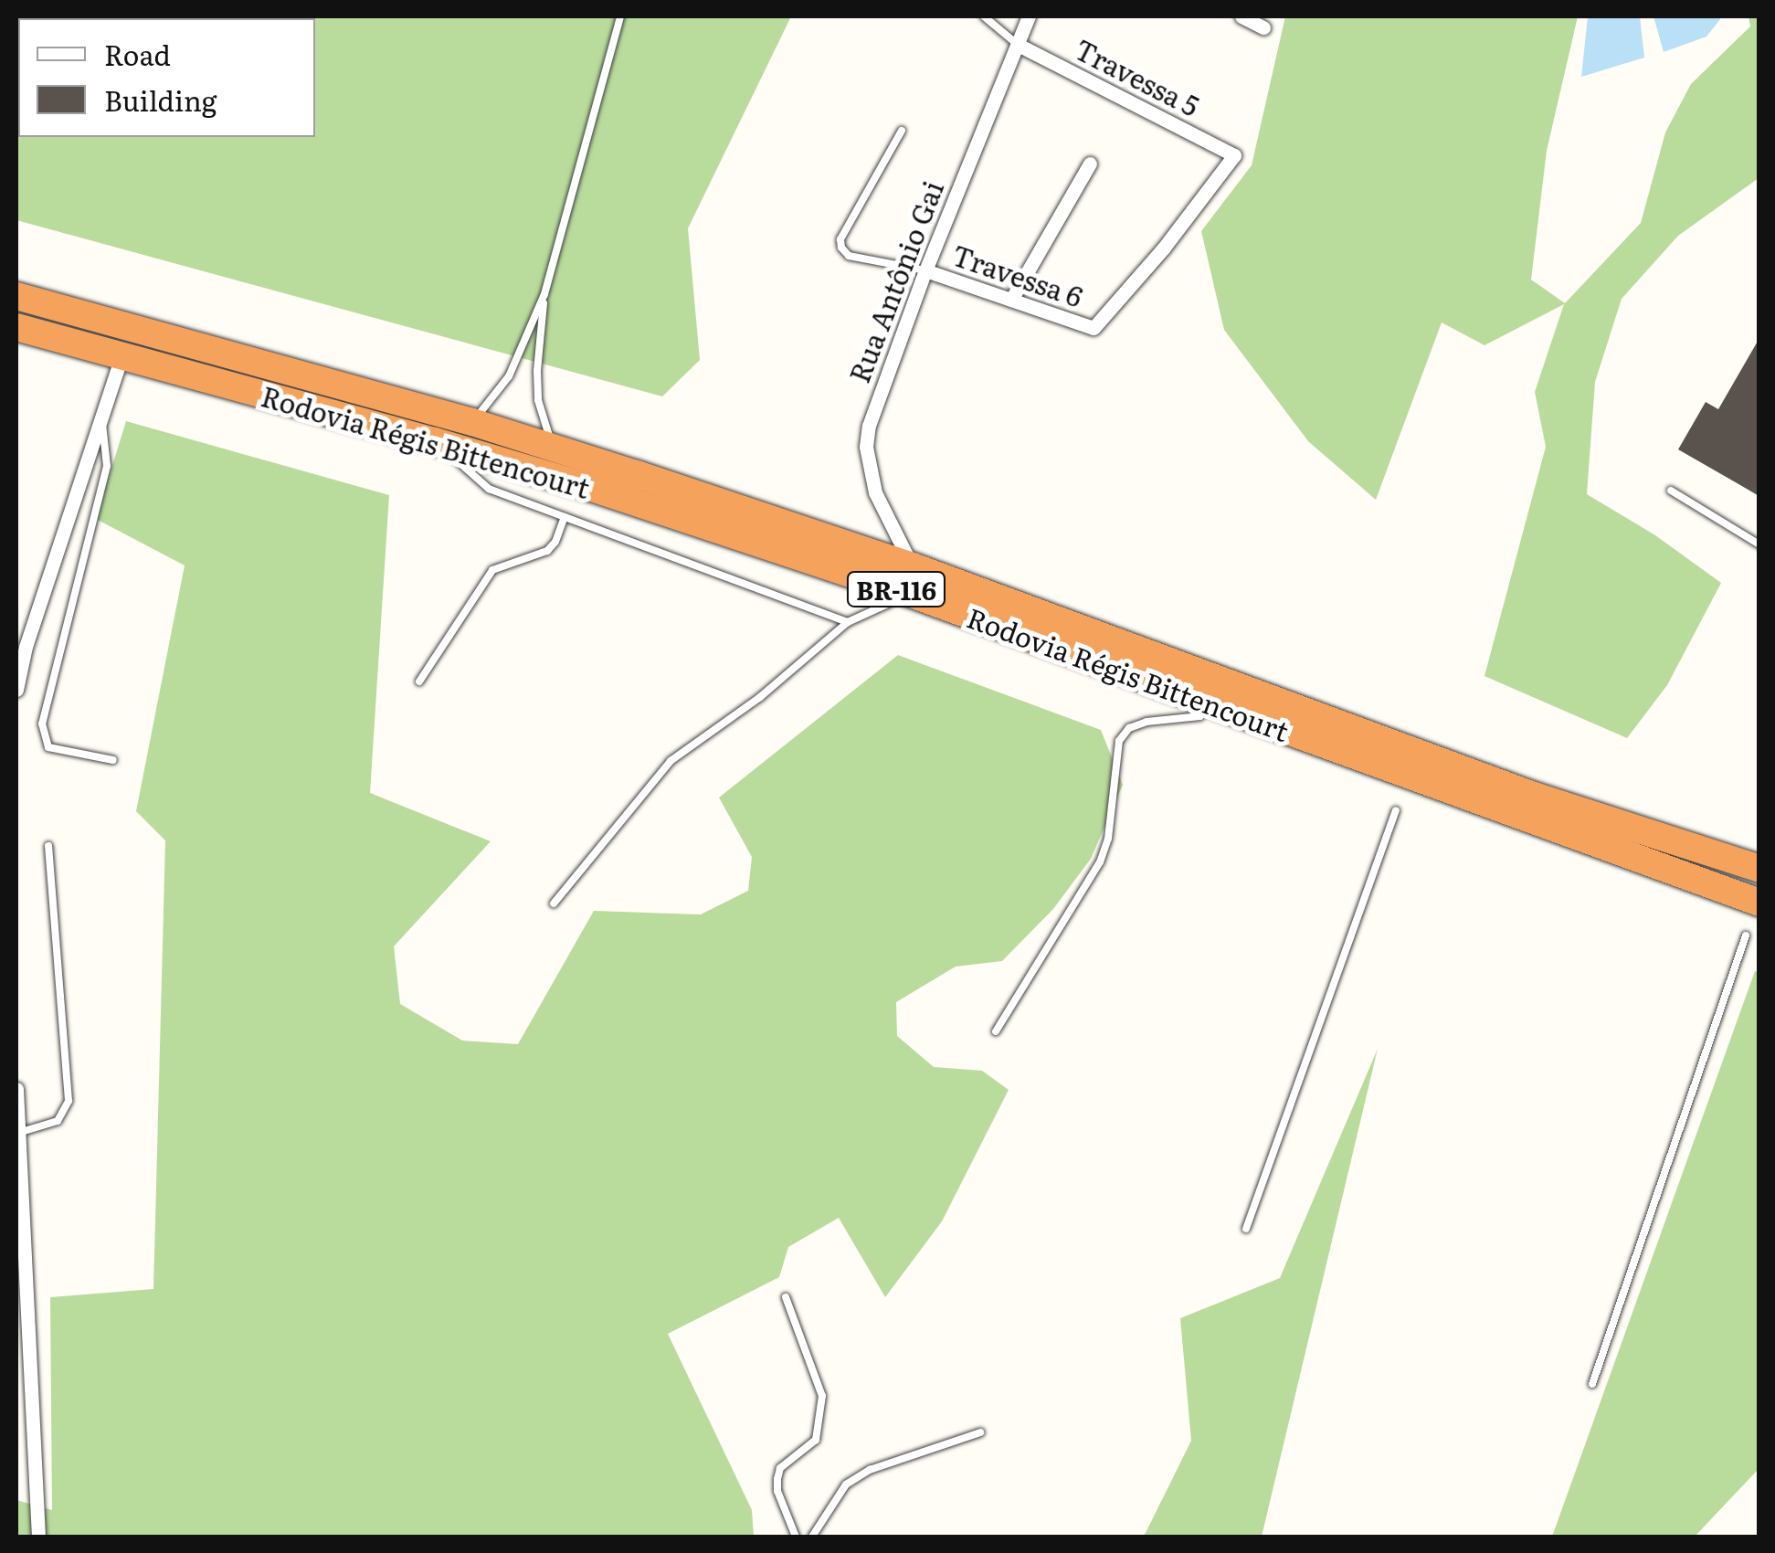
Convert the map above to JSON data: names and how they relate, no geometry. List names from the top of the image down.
{
  "streets": {
    "highway": ["Rodovia Régis Bittencourt", "BR-116"],
    "street": ["Travessa 5", "Travessa 6", "Rua Antônio Gai"]
  },
  "crossings": [
    ["Travessa 5", "Travessa 6"],
    ["Travessa 5", "Rua Antônio Gai"],
    ["Travessa 6", "Rua Antônio Gai"],
    ["Rua Antônio Gai", "Rodovia Régis Bittencourt"]
  ],
  "legend": ["Road", "Building"]
}
